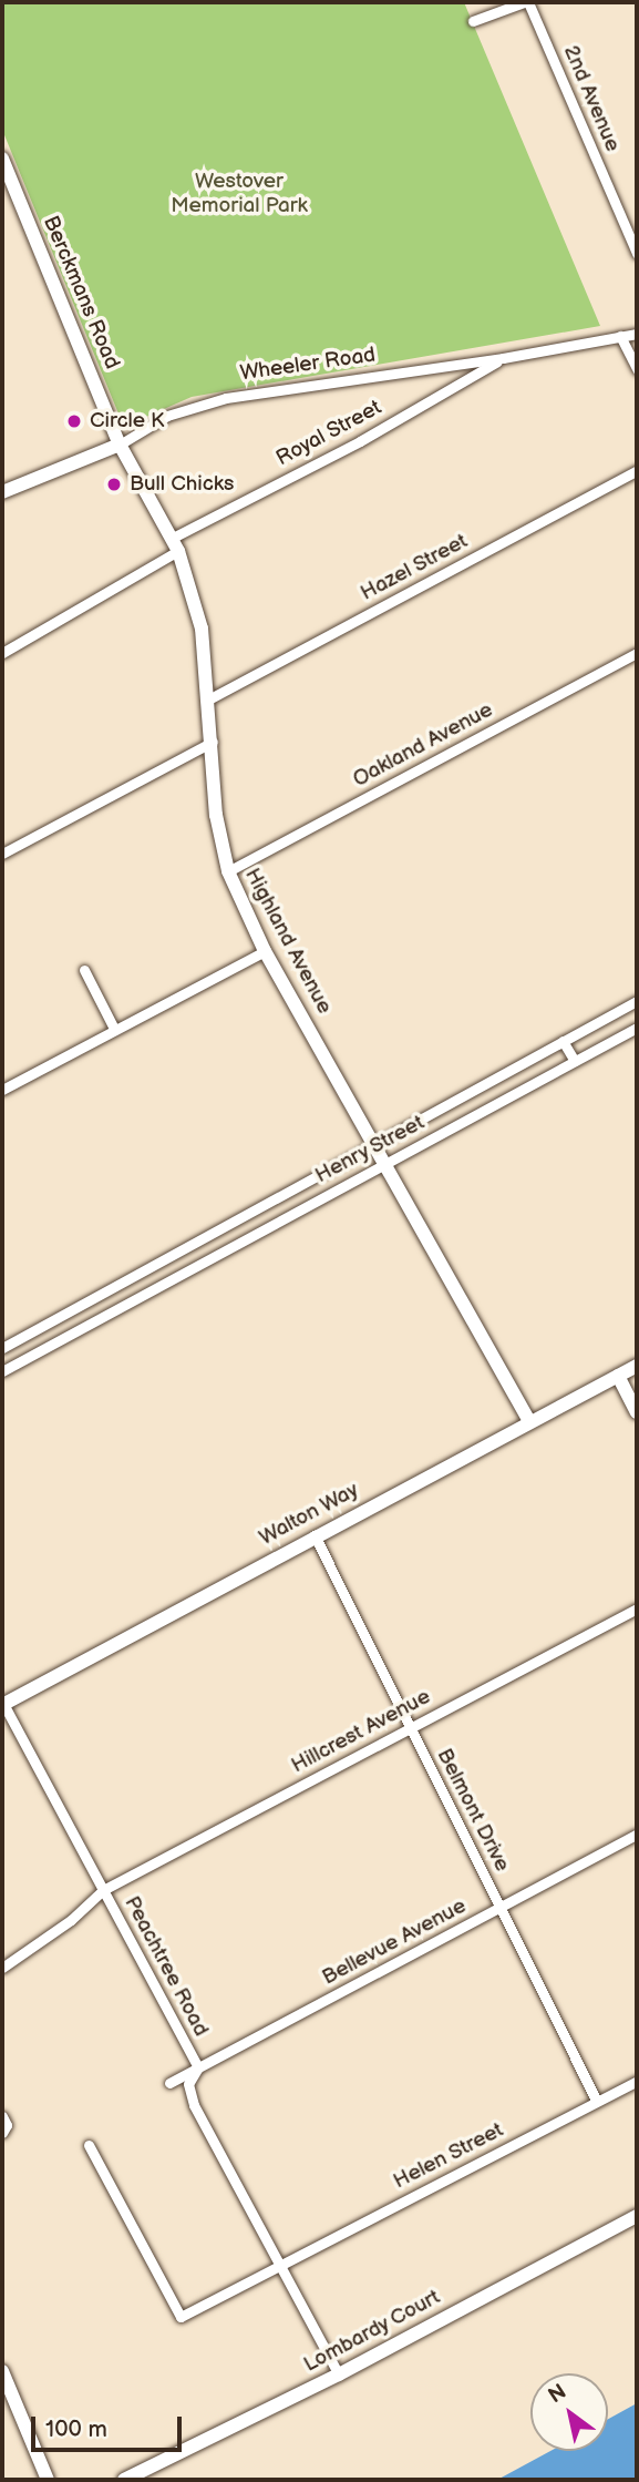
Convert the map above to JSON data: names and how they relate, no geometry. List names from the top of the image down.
{
  "streets": {
    "main road": [
      "Berckmans Road",
      "Wheeler Road",
      "Highland Avenue",
      "Walton Way",
      "Lombardy Court"
    ],
    "street": [
      "2nd Avenue",
      "Royal Street",
      "Hazel Street",
      "Oakland Avenue",
      "Henry Street",
      "Hillcrest Avenue",
      "Belmont Drive",
      "Bellevue Avenue",
      "Peachtree Road",
      "Helen Street"
    ]
  },
  "crossings": [
    ["Berckmans Road", "Wheeler Road"],
    ["Berckmans Road", "Highland Avenue"],
    ["Wheeler Road", "Royal Street"],
    ["Wheeler Road", "Highland Avenue"],
    ["Royal Street", "Highland Avenue"],
    ["Hazel Street", "Highland Avenue"],
    ["Oakland Avenue", "Highland Avenue"],
    ["Highland Avenue", "Henry Street"],
    ["Highland Avenue", "Walton Way"],
    ["Walton Way", "Belmont Drive"],
    ["Walton Way", "Peachtree Road"],
    ["Hillcrest Avenue", "Belmont Drive"],
    ["Hillcrest Avenue", "Peachtree Road"],
    ["Belmont Drive", "Bellevue Avenue"],
    ["Belmont Drive", "Helen Street"],
    ["Bellevue Avenue", "Peachtree Road"],
    ["Peachtree Road", "Helen Street"],
    ["Peachtree Road", "Lombardy Court"]
  ],
  "parks": ["Westover Memorial Park"],
  "places": ["Circle K", "Bull Chicks"],
  "scale_bar": "100 m",
  "north": "top left"
}
